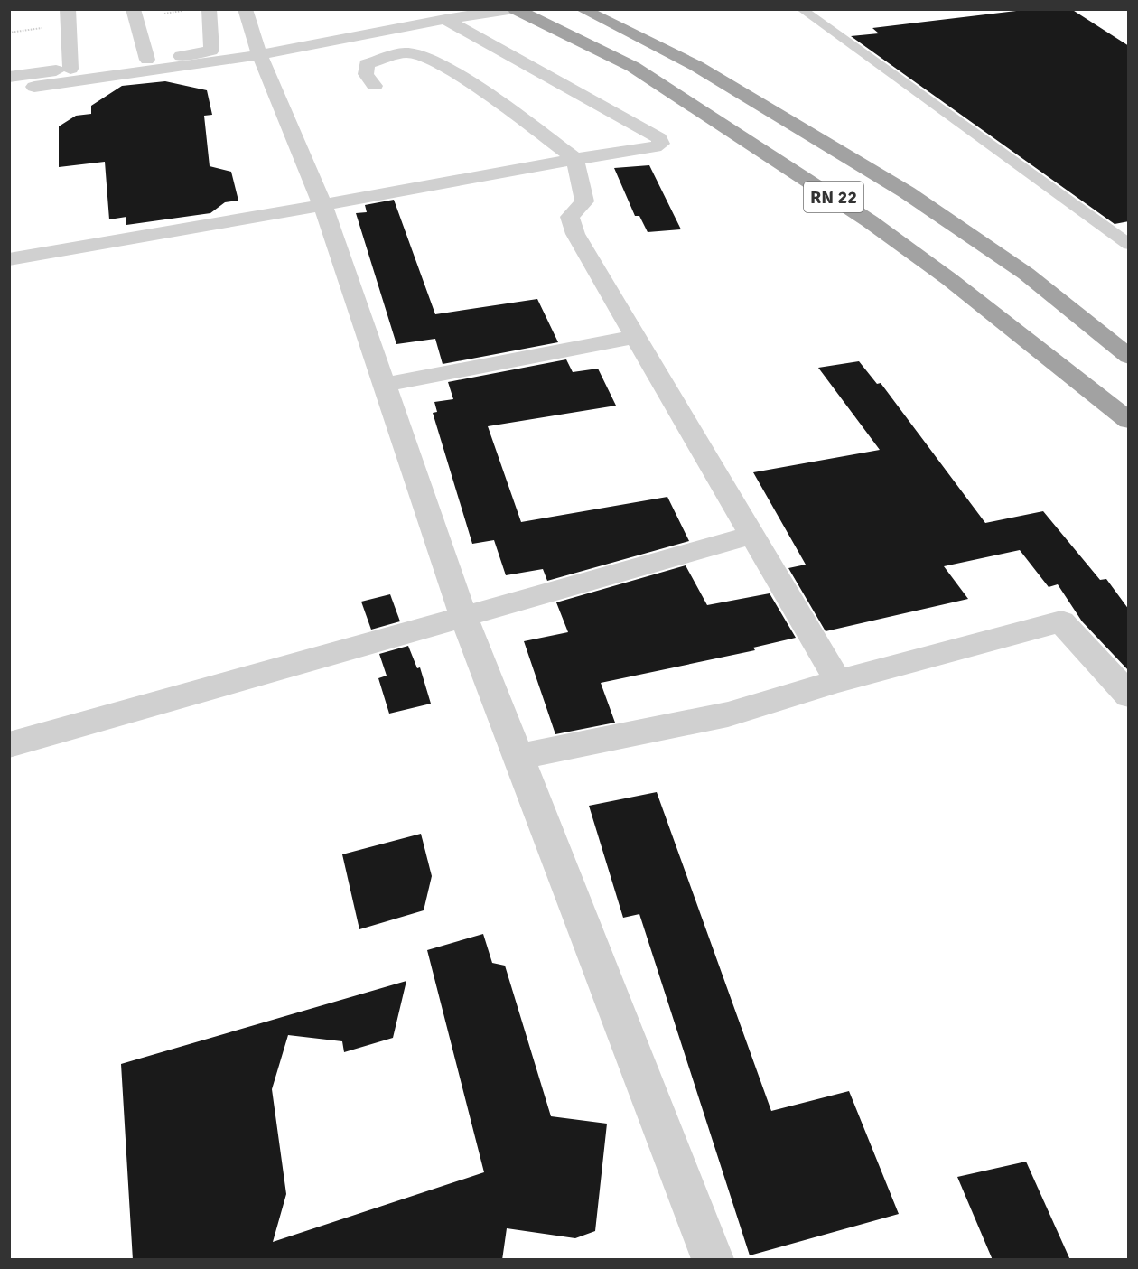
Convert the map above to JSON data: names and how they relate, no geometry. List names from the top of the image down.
{
  "streets": {
    "highway": ["RN 22"]
  }
}
